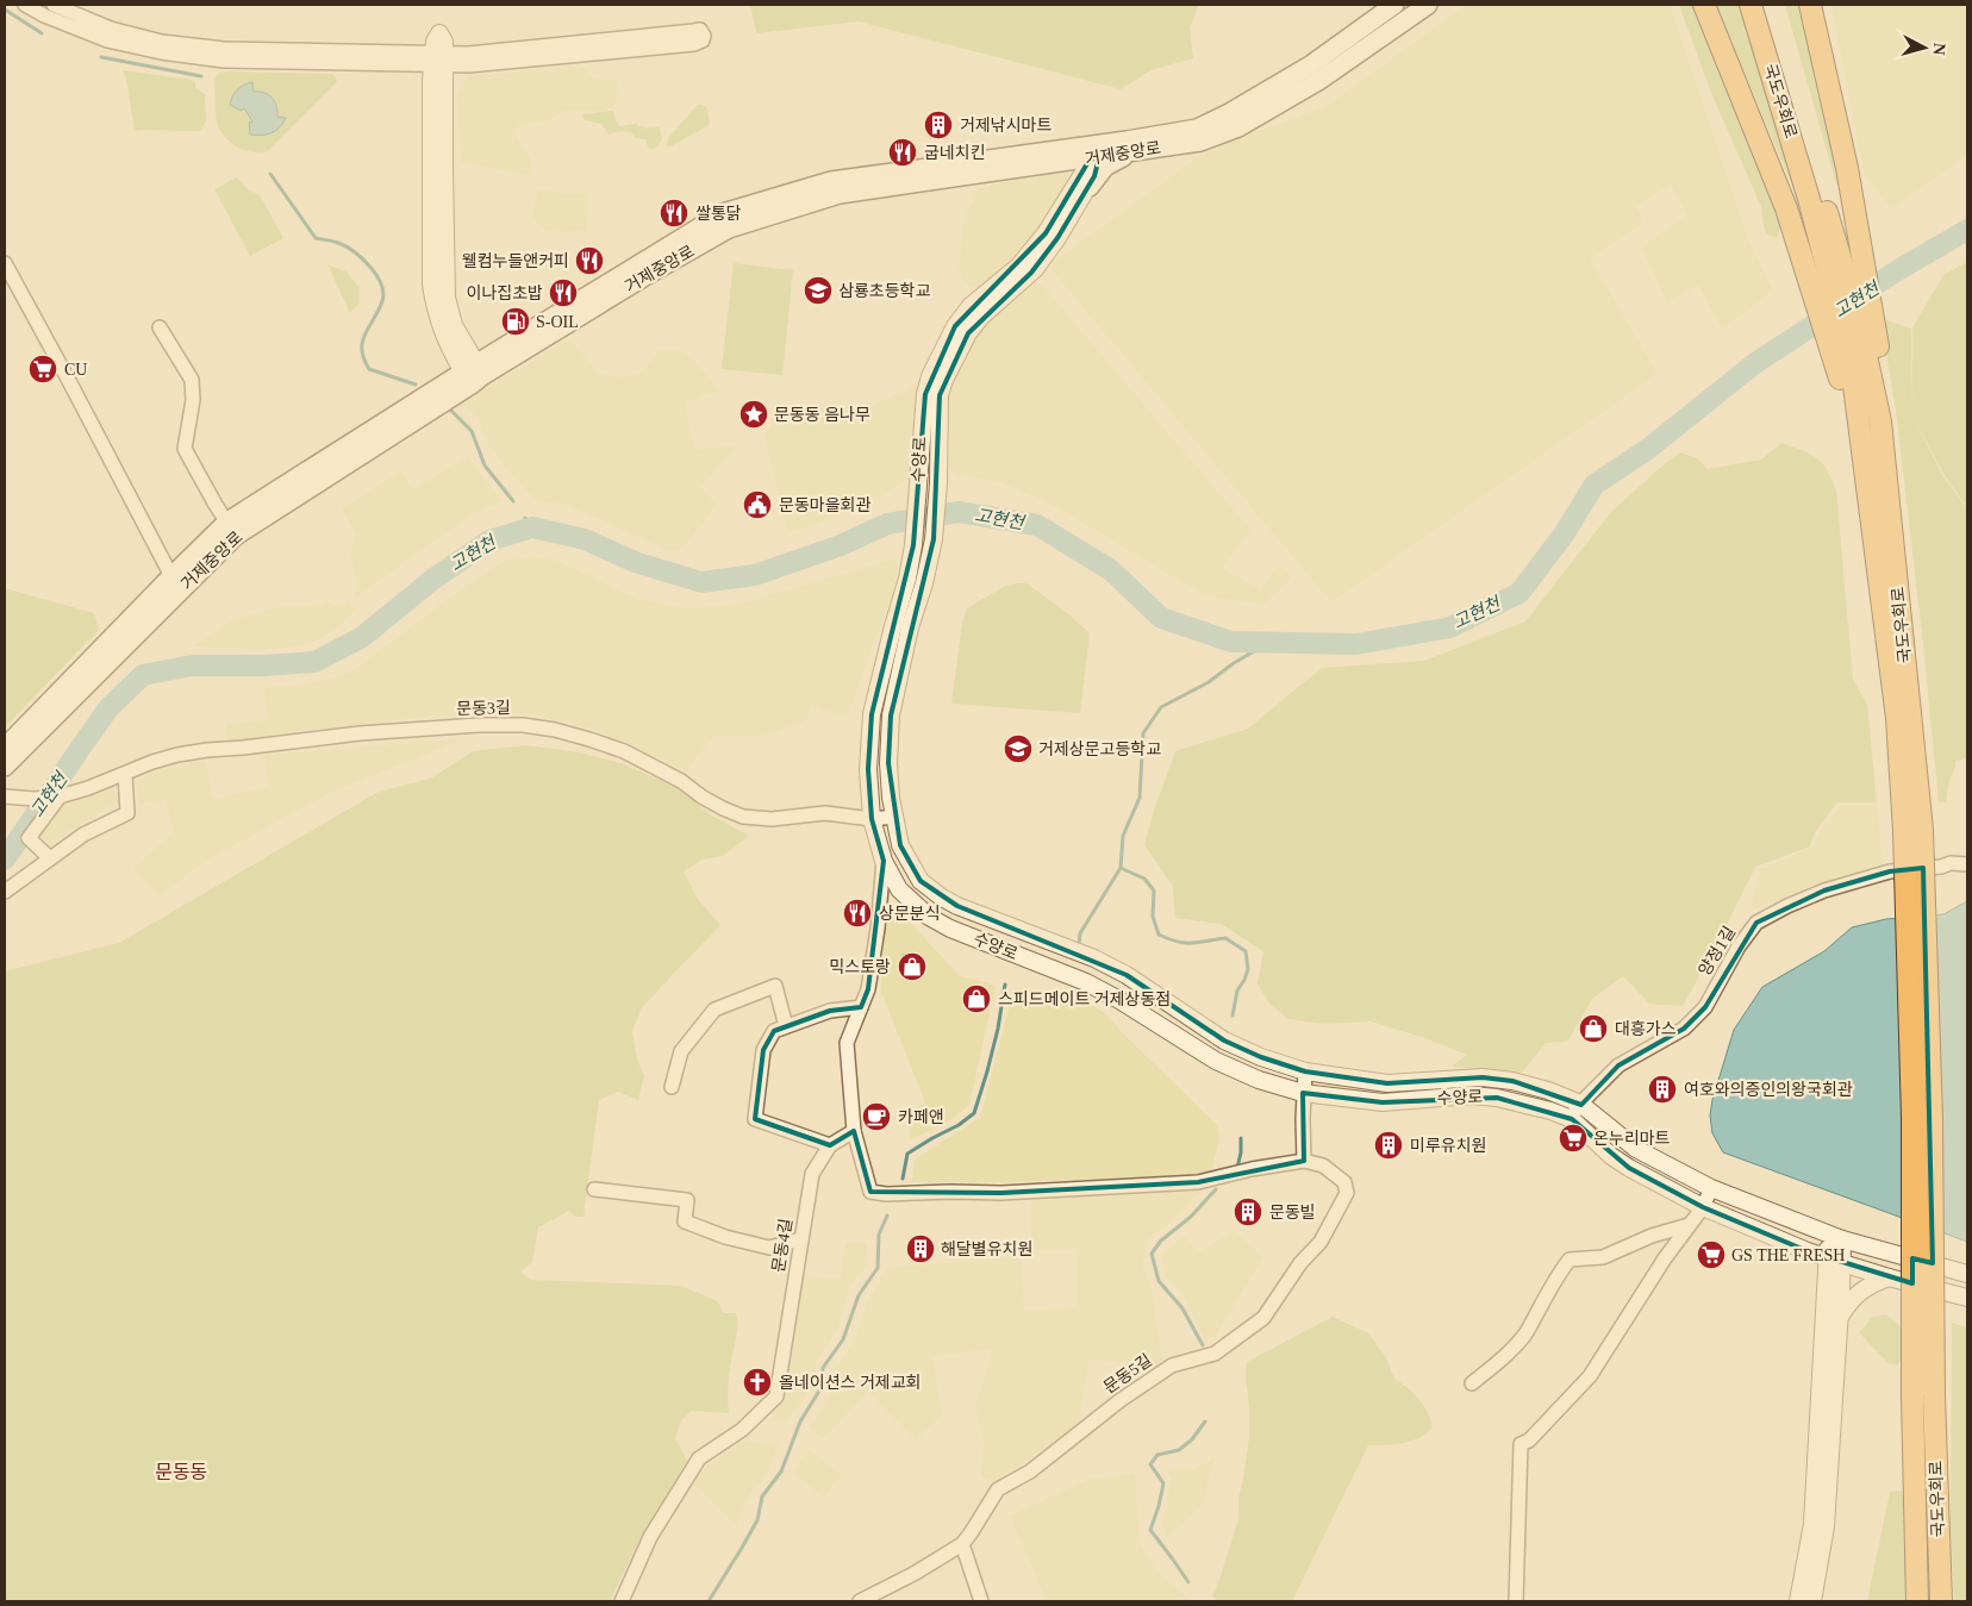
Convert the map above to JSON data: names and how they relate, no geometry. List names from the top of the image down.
{
  "streets": {
    "highway": ["국도우회로"],
    "main road": ["거제중앙로"],
    "street": [
      "수양로",
      "문동3길",
      "양정1길",
      "문동4길",
      "문동5길"
    ]
  },
  "crossings": [
    ["거제중앙로", "수양로"],
    ["수양로", "문동3길"],
    ["수양로", "양정1길"]
  ],
  "districts": ["문동동"],
  "water": ["고현천"],
  "places": {
    "building": [
      "거제낚시마트",
      "여호와의증인의왕국회관",
      "미루유치원",
      "문동빌",
      "해달별유치원"
    ],
    "restaurant": [
      "굽네치킨",
      "쌀통닭",
      "웰컴누들앤커피",
      "이나집초밥",
      "상문분식"
    ],
    "school or university": ["삼룡초등학교", "거제상문고등학교"],
    "fuel station": ["S-OIL"],
    "supermarket": ["CU", "온누리마트", "GS THE FRESH"],
    "place": ["문동동 음나무"],
    "public building": ["문동마을회관"],
    "shop": ["믹스토랑", "스피드메이트 거제상동점", "대흥가스"],
    "cafe": ["카페앤"],
    "church": ["올네이션스 거제교회"]
  },
  "north": "right"
}
